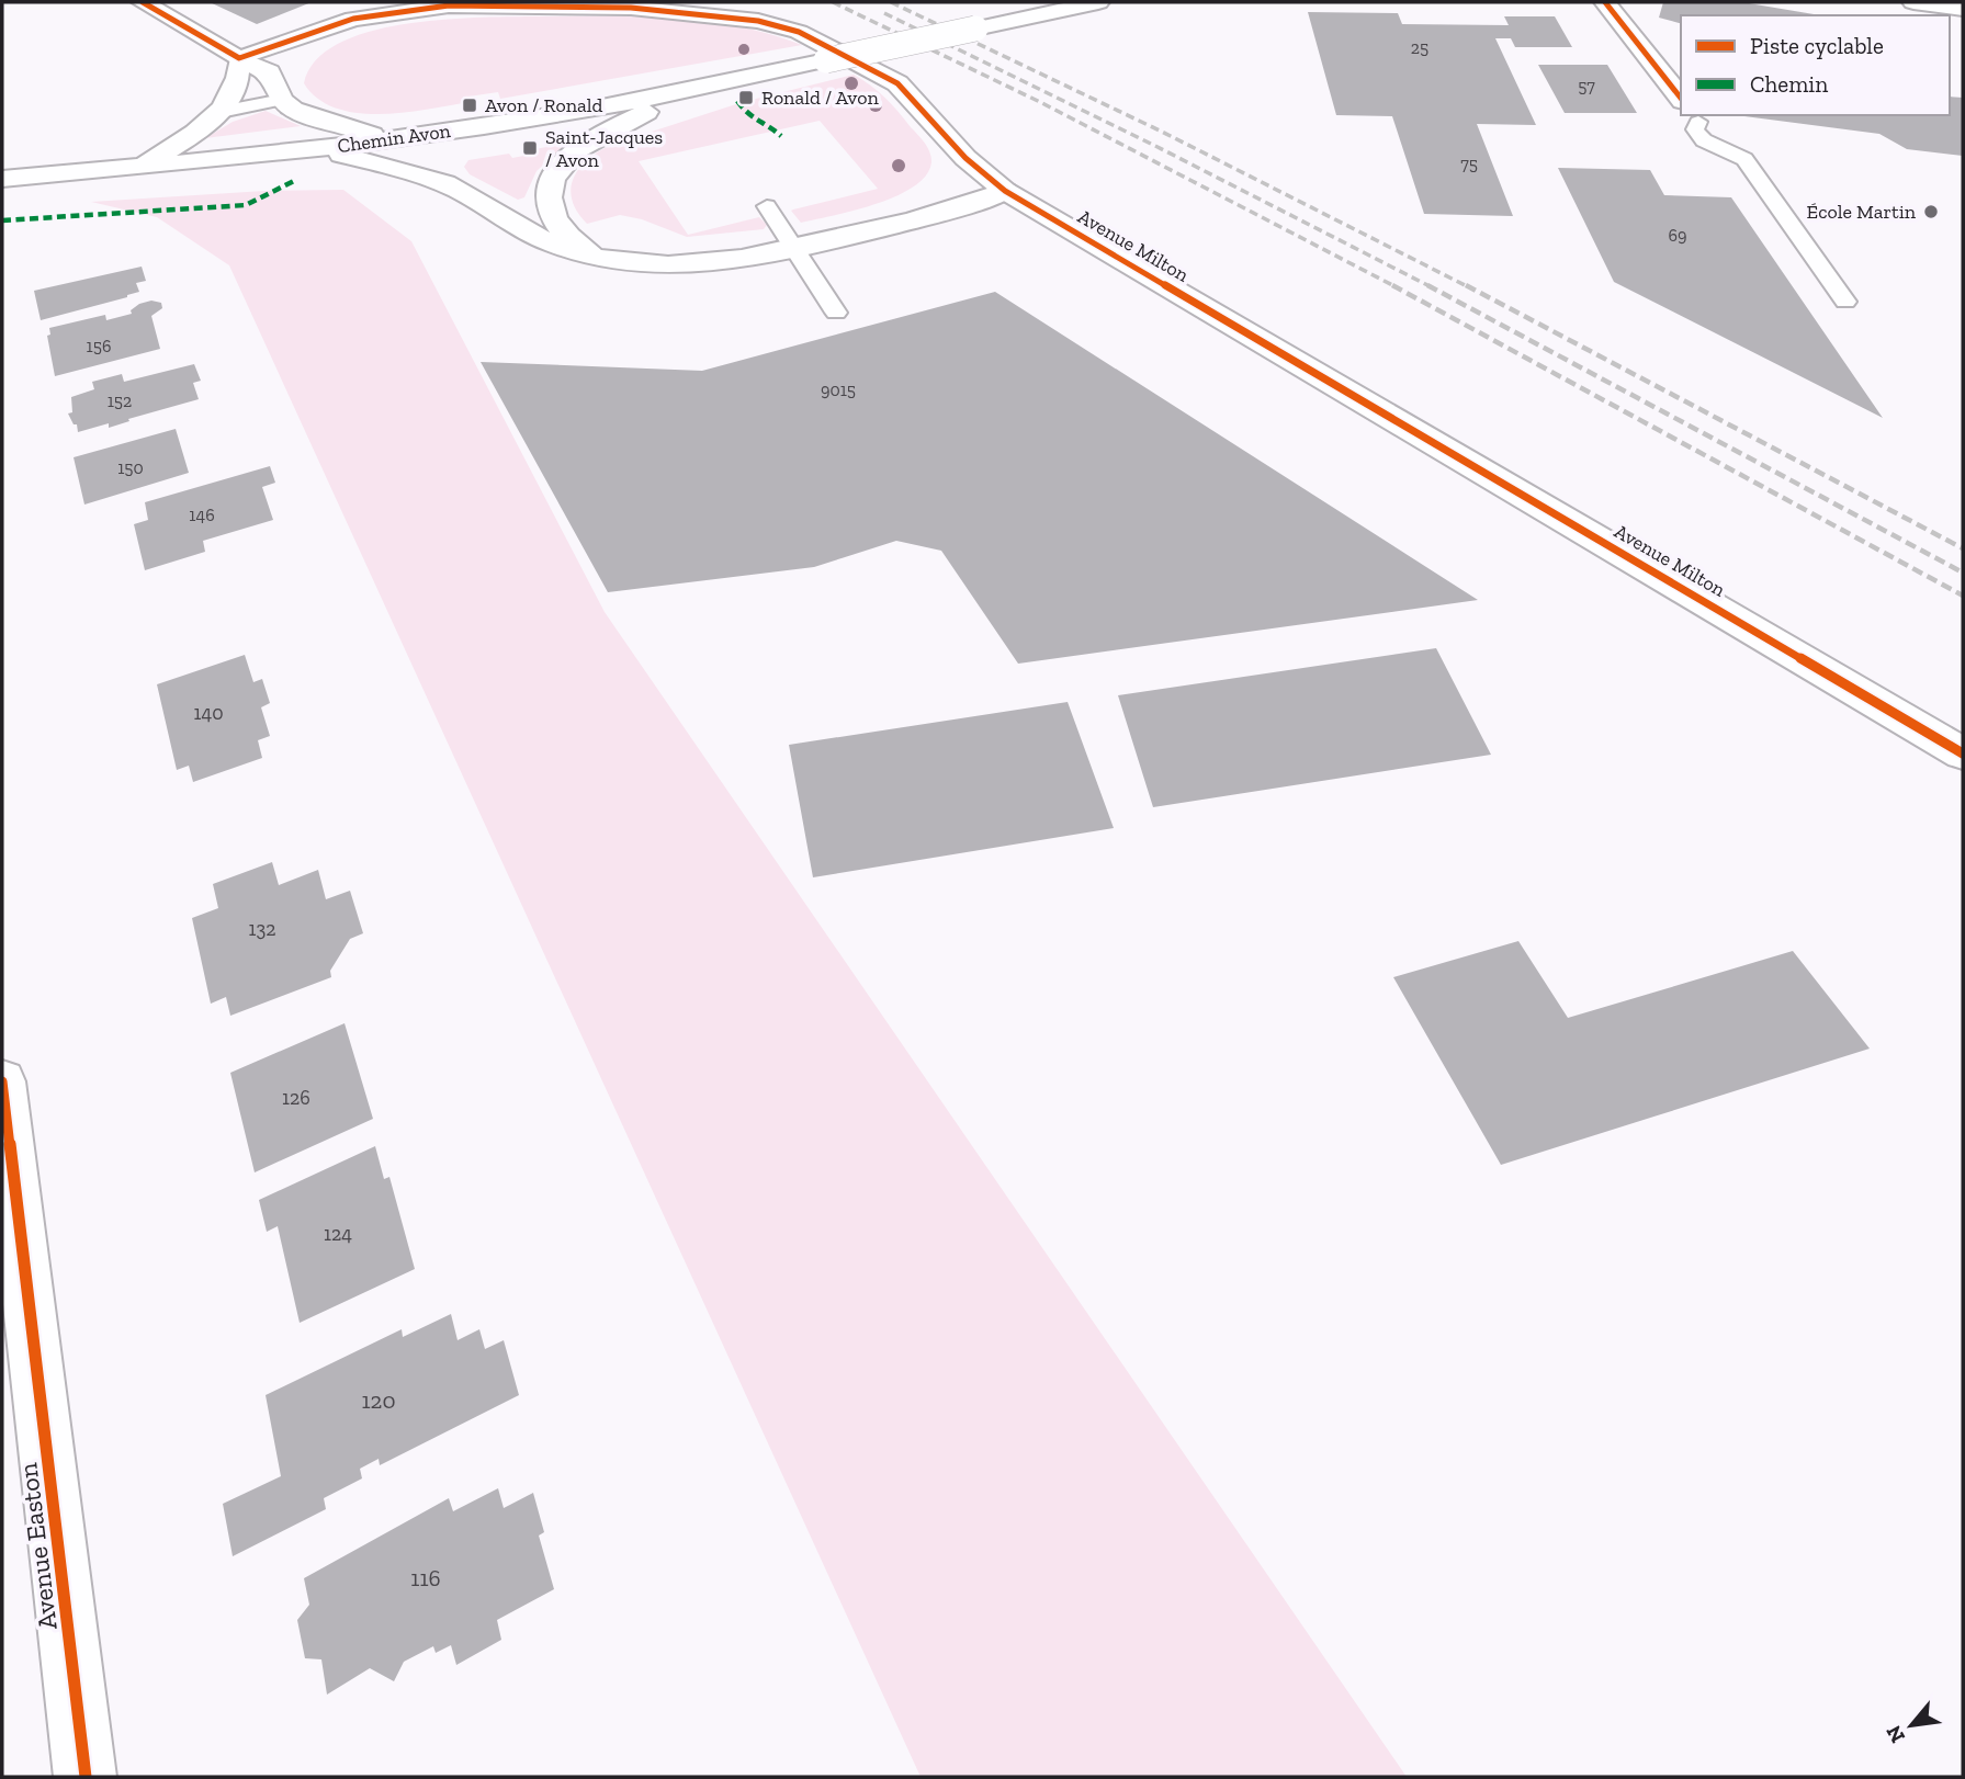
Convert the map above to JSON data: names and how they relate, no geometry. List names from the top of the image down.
{
  "streets": {
    "main road": ["Chemin Avon", "Avenue Milton", "Avenue Easton"]
  },
  "places": {
    "transit": ["Ronald / Avon", "Avon / Ronald", "Saint-Jacques / Avon"],
    "other": ["École Martin"]
  },
  "house_numbers": [
    "25",
    "57",
    "75",
    "69",
    "156",
    "9015",
    "152",
    "150",
    "146",
    "140",
    "132",
    "126",
    "124",
    "120",
    "116"
  ],
  "legend": ["Piste cyclable", "Chemin"],
  "north": "bottom left"
}
